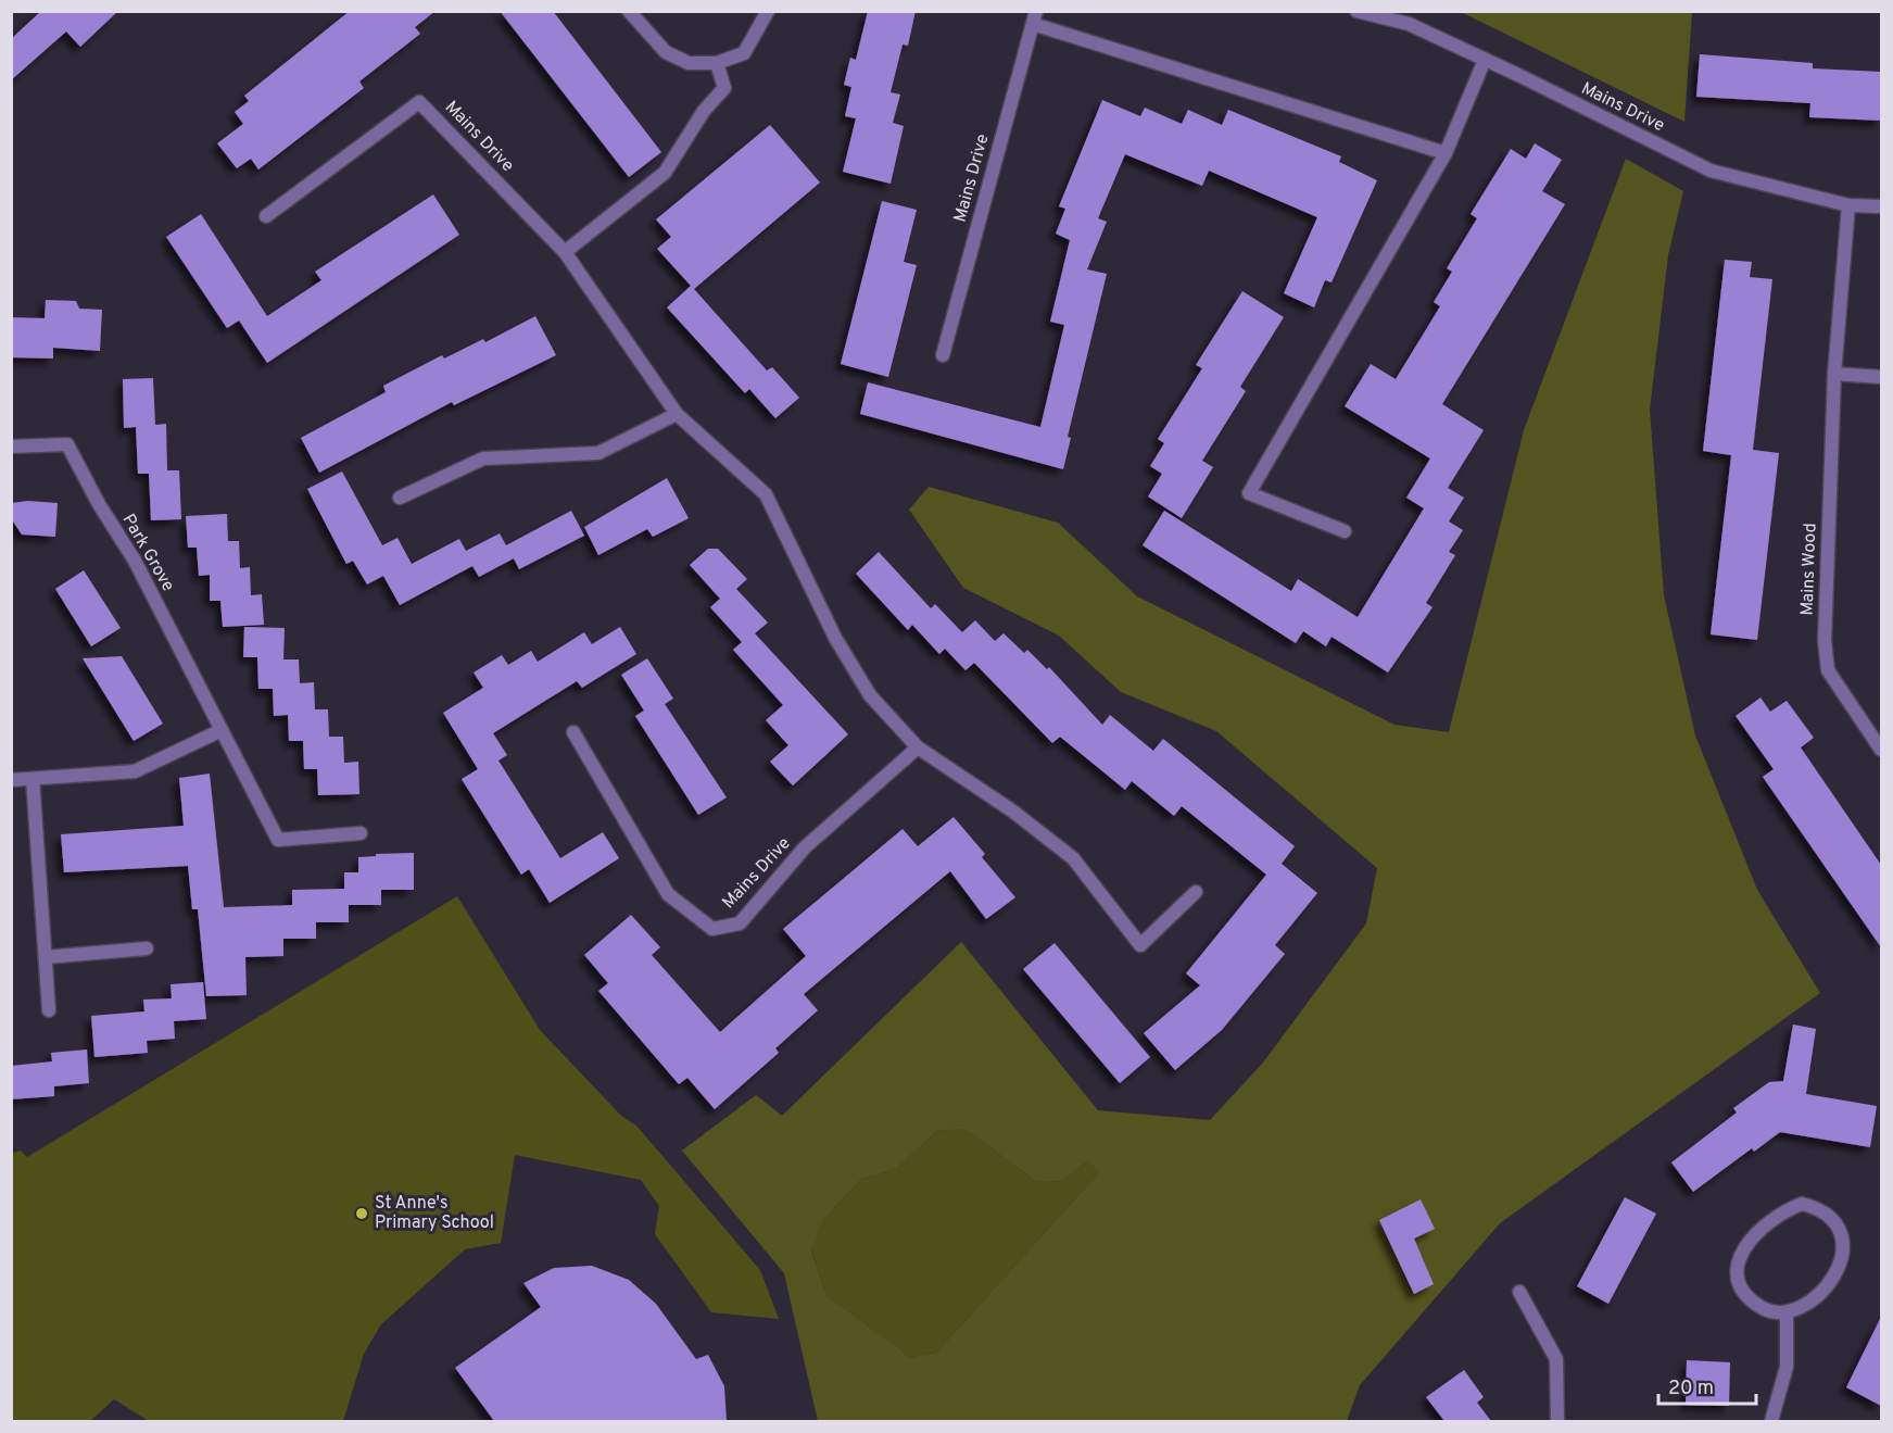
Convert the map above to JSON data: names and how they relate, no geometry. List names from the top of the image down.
{
  "streets": {
    "street": ["Mains Drive", "Park Grove", "Mains Wood"]
  },
  "crossings": [
    ["Mains Drive", "Mains Wood"]
  ],
  "places": ["St Anne's Primary School"],
  "scale_bar": "20 m"
}
